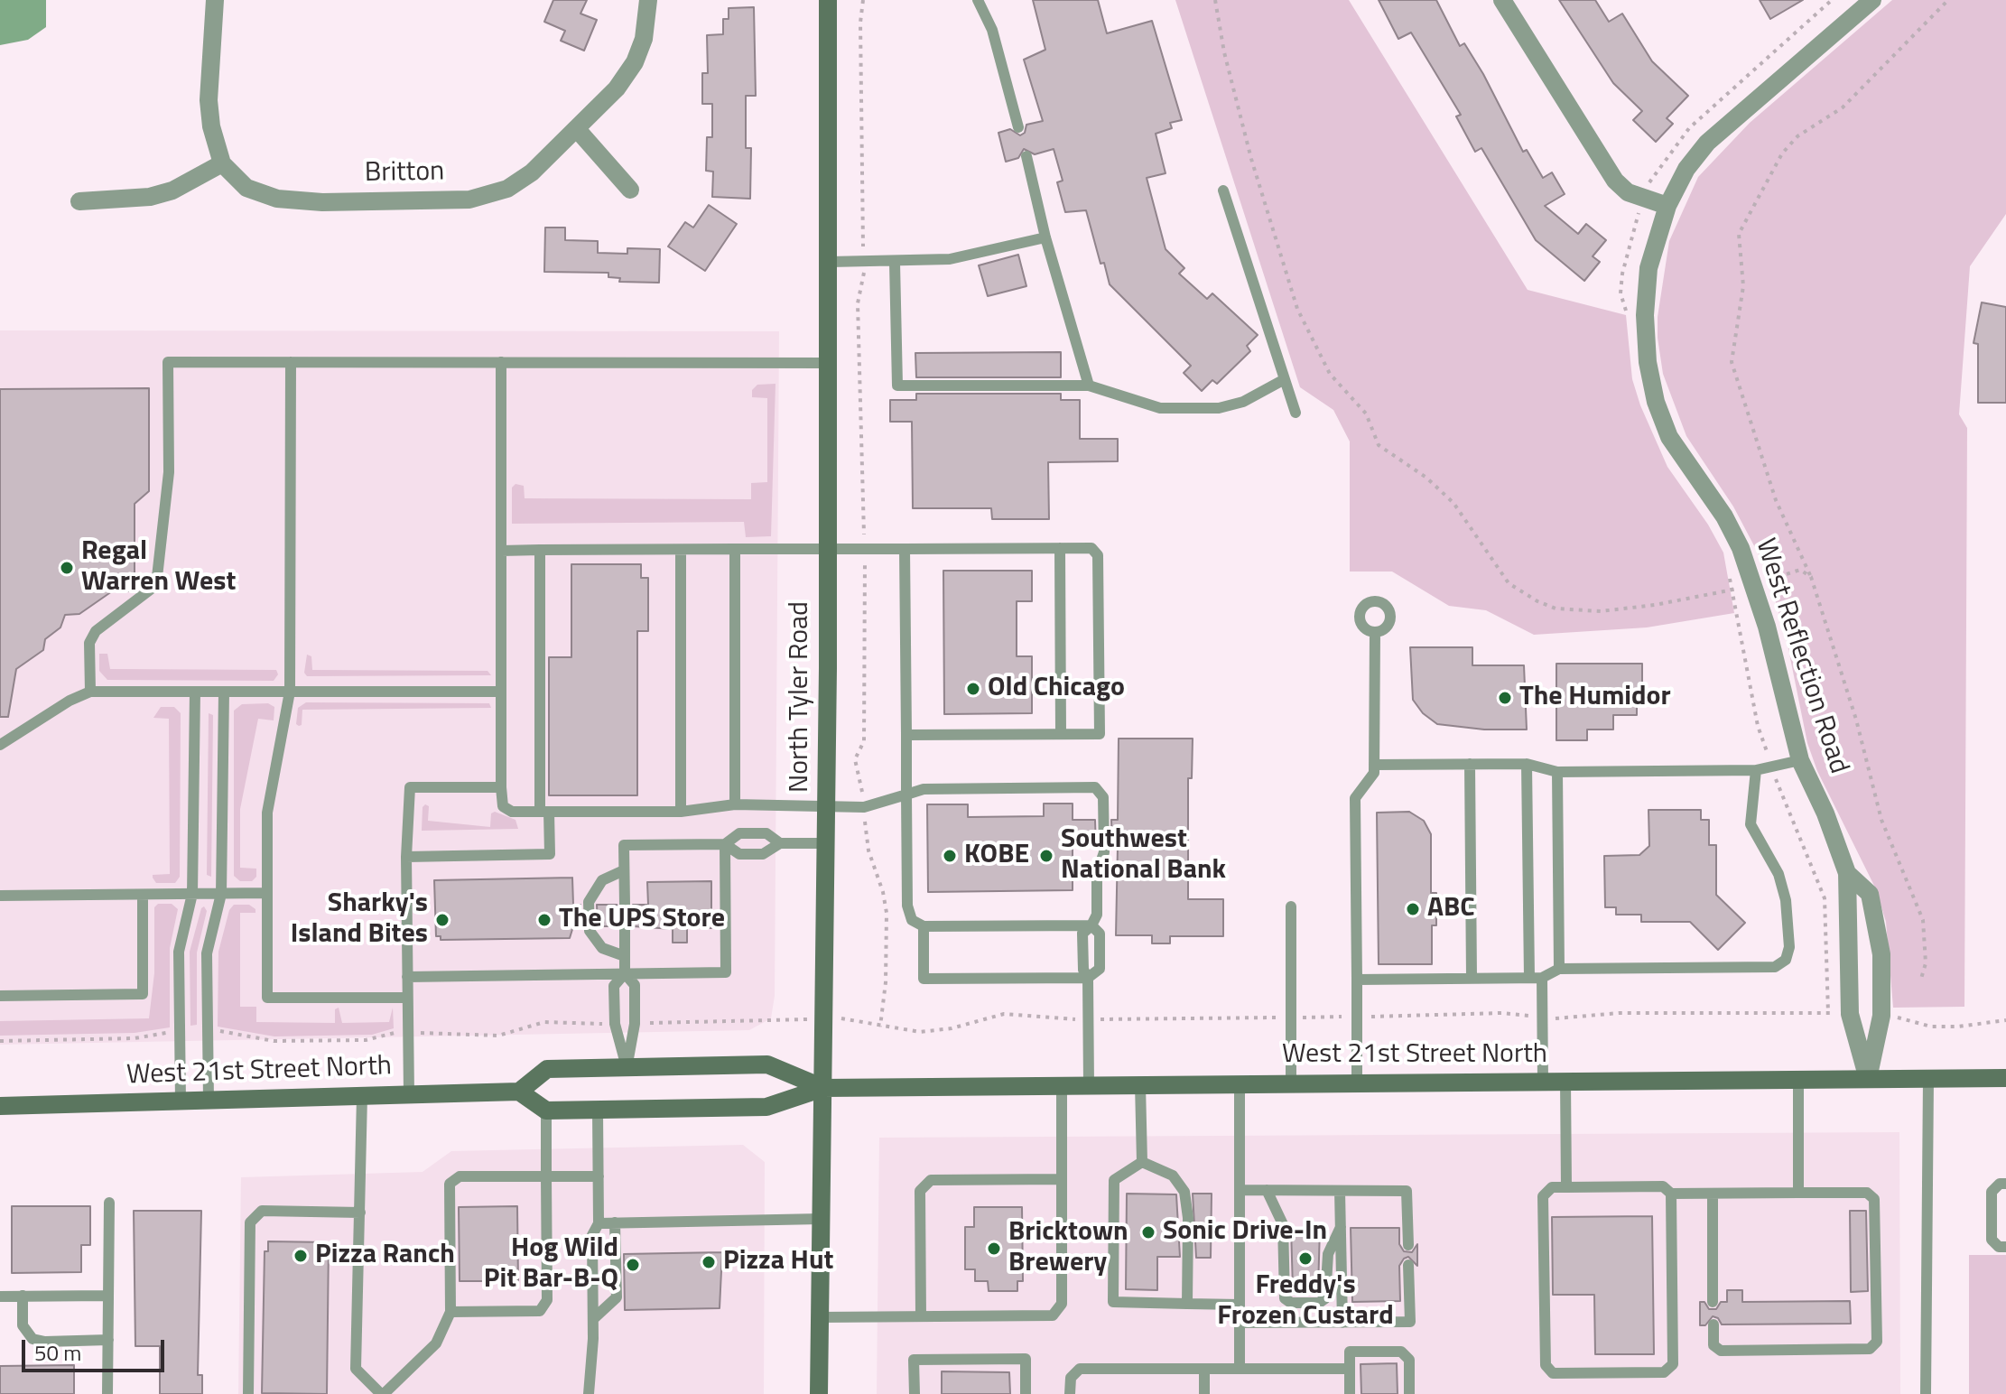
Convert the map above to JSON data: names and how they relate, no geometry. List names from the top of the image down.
{
  "streets": {
    "main road": ["North Tyler Road", "West 21st Street North"],
    "street": ["Britton", "West Reflection Road"]
  },
  "crossings": [
    ["West Reflection Road", "West 21st Street North"],
    ["North Tyler Road", "West 21st Street North"]
  ],
  "places": [
    "Regal Warren West",
    "Old Chicago",
    "The Humidor",
    "KOBE",
    "Southwest National Bank",
    "ABC",
    "Sharky's Island Bites",
    "The UPS Store",
    "Sonic Drive-In",
    "Bricktown Brewery",
    "Pizza Ranch",
    "Freddy's Frozen Custard",
    "Pizza Hut",
    "Hog Wild Pit Bar-B-Q"
  ],
  "scale_bar": "50 m"
}
